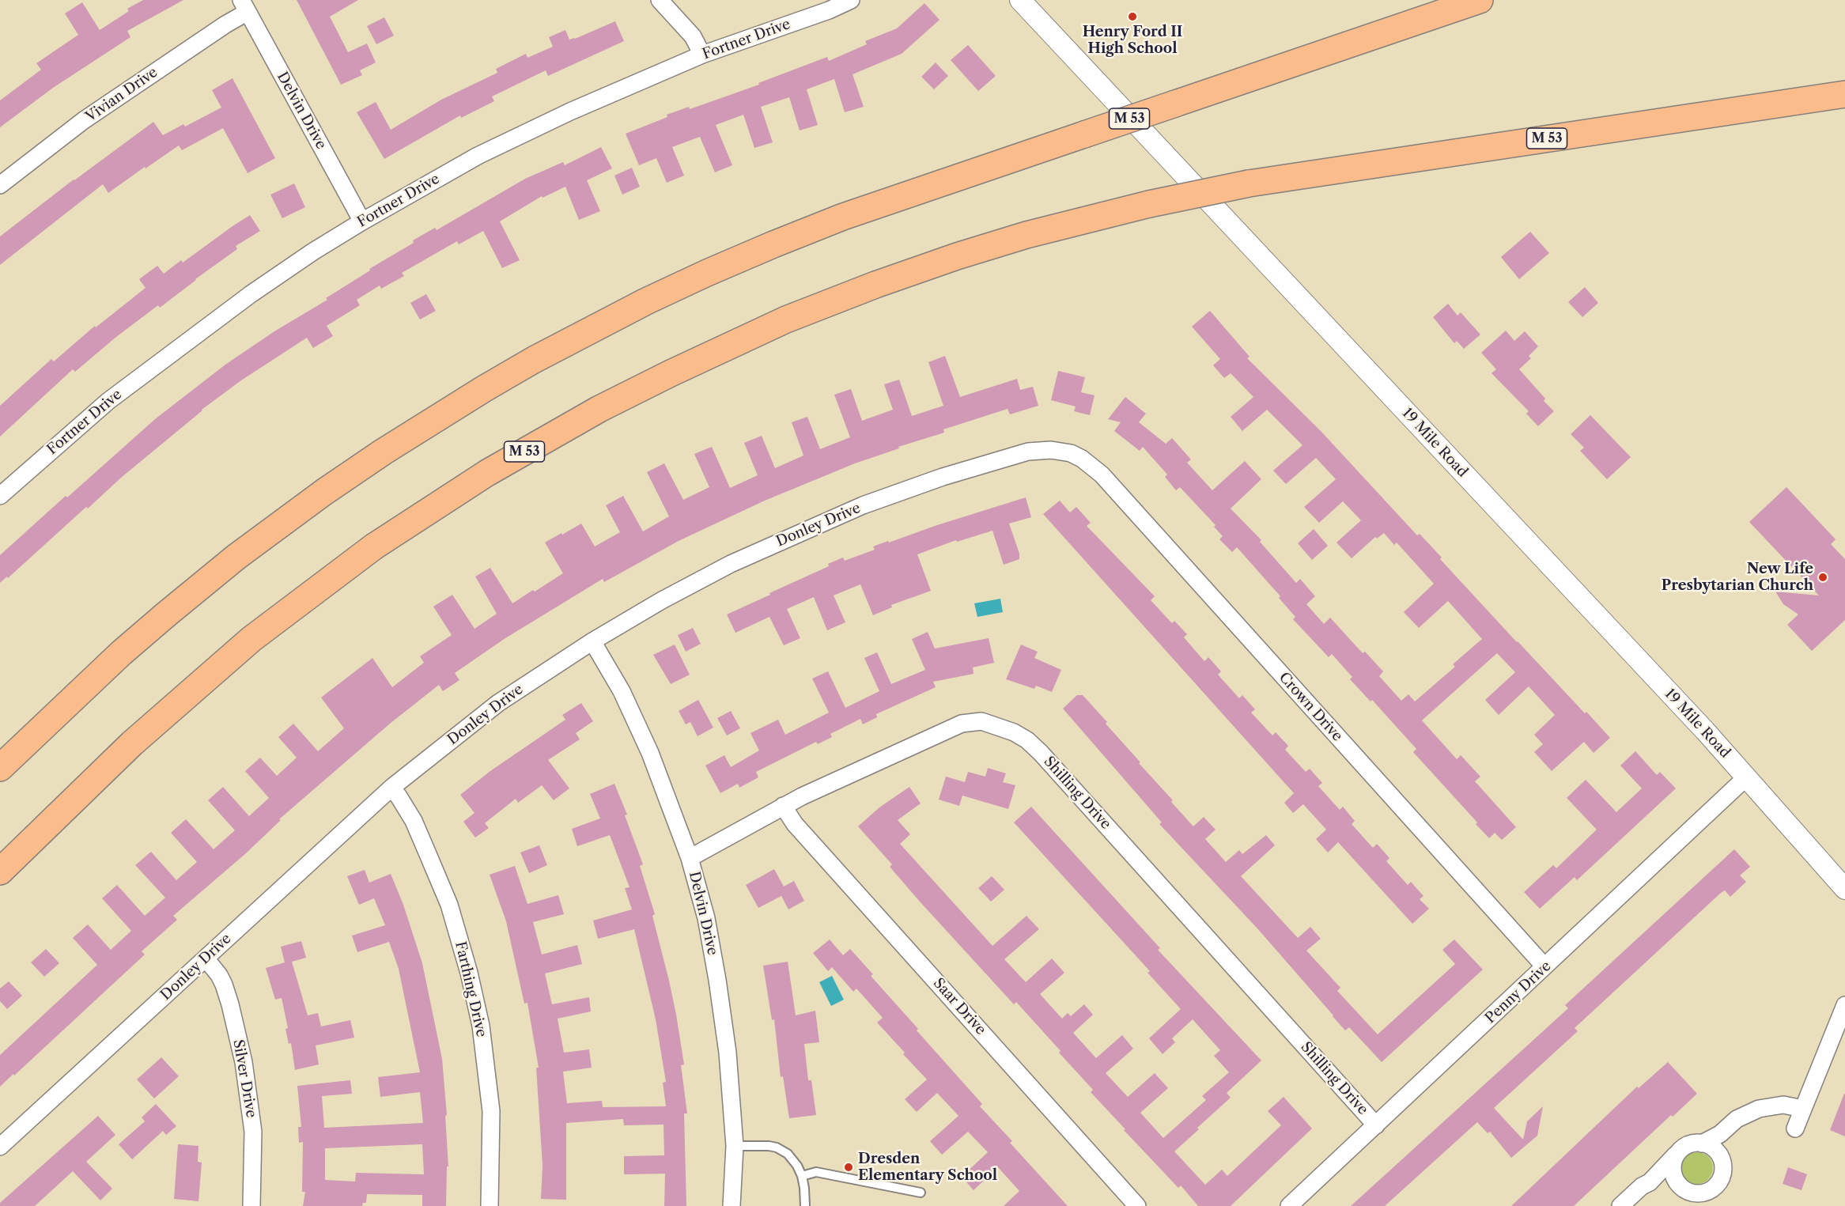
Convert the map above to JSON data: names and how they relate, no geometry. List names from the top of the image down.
{
  "streets": {
    "highway": ["M 53"],
    "street": [
      "Fortner Drive",
      "Vivian Drive",
      "Delvin Drive",
      "19 Mile Road",
      "Donley Drive",
      "Crown Drive",
      "Shilling Drive",
      "Farthing Drive",
      "Penny Drive",
      "Saar Drive",
      "Silver Drive"
    ]
  },
  "crossings": [
    ["Fortner Drive", "Delvin Drive"],
    ["Vivian Drive", "Delvin Drive"],
    ["Delvin Drive", "Donley Drive"],
    ["Delvin Drive", "Shilling Drive"],
    ["19 Mile Road", "Penny Drive"],
    ["Donley Drive", "Crown Drive"],
    ["Donley Drive", "Farthing Drive"],
    ["Donley Drive", "Silver Drive"],
    ["Crown Drive", "Penny Drive"],
    ["Shilling Drive", "Penny Drive"],
    ["Shilling Drive", "Saar Drive"]
  ],
  "places": ["Henry Ford II High School", "New Life Presbytarian Church", "Dresden Elementary School"]
}
